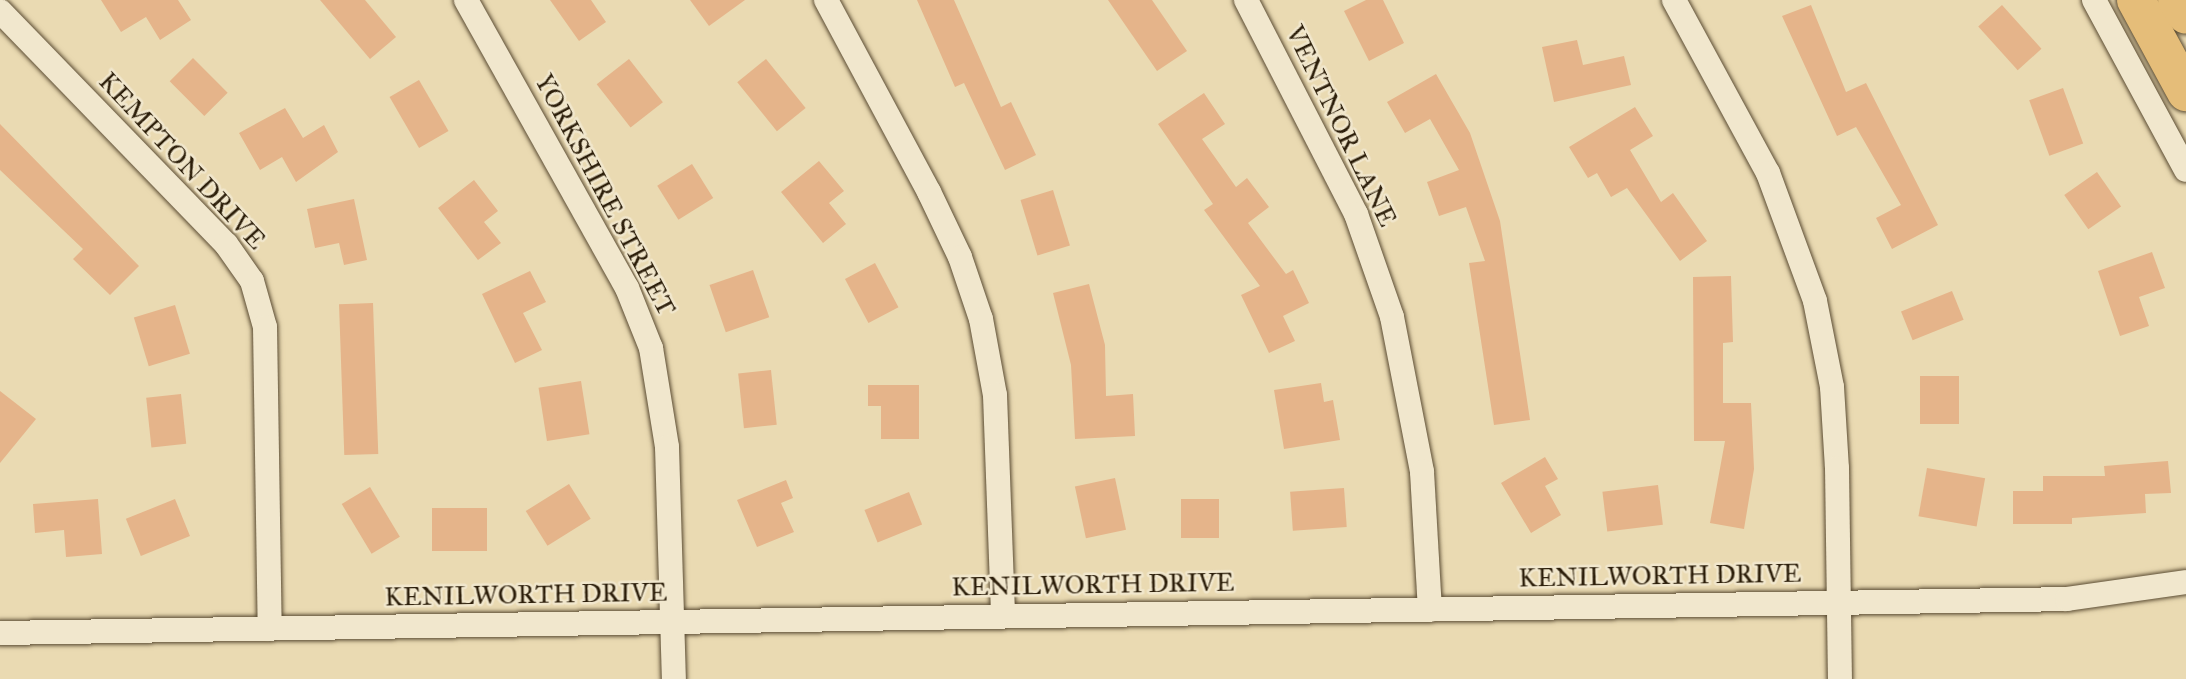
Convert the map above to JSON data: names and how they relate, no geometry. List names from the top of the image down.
{
  "streets": {
    "street": [
      "VENTNOR LANE",
      "KEMPTON DRIVE",
      "YORKSHIRE STREET",
      "KENILWORTH DRIVE"
    ]
  },
  "crossings": [
    ["VENTNOR LANE", "KENILWORTH DRIVE"],
    ["KEMPTON DRIVE", "KENILWORTH DRIVE"],
    ["YORKSHIRE STREET", "KENILWORTH DRIVE"]
  ]
}
